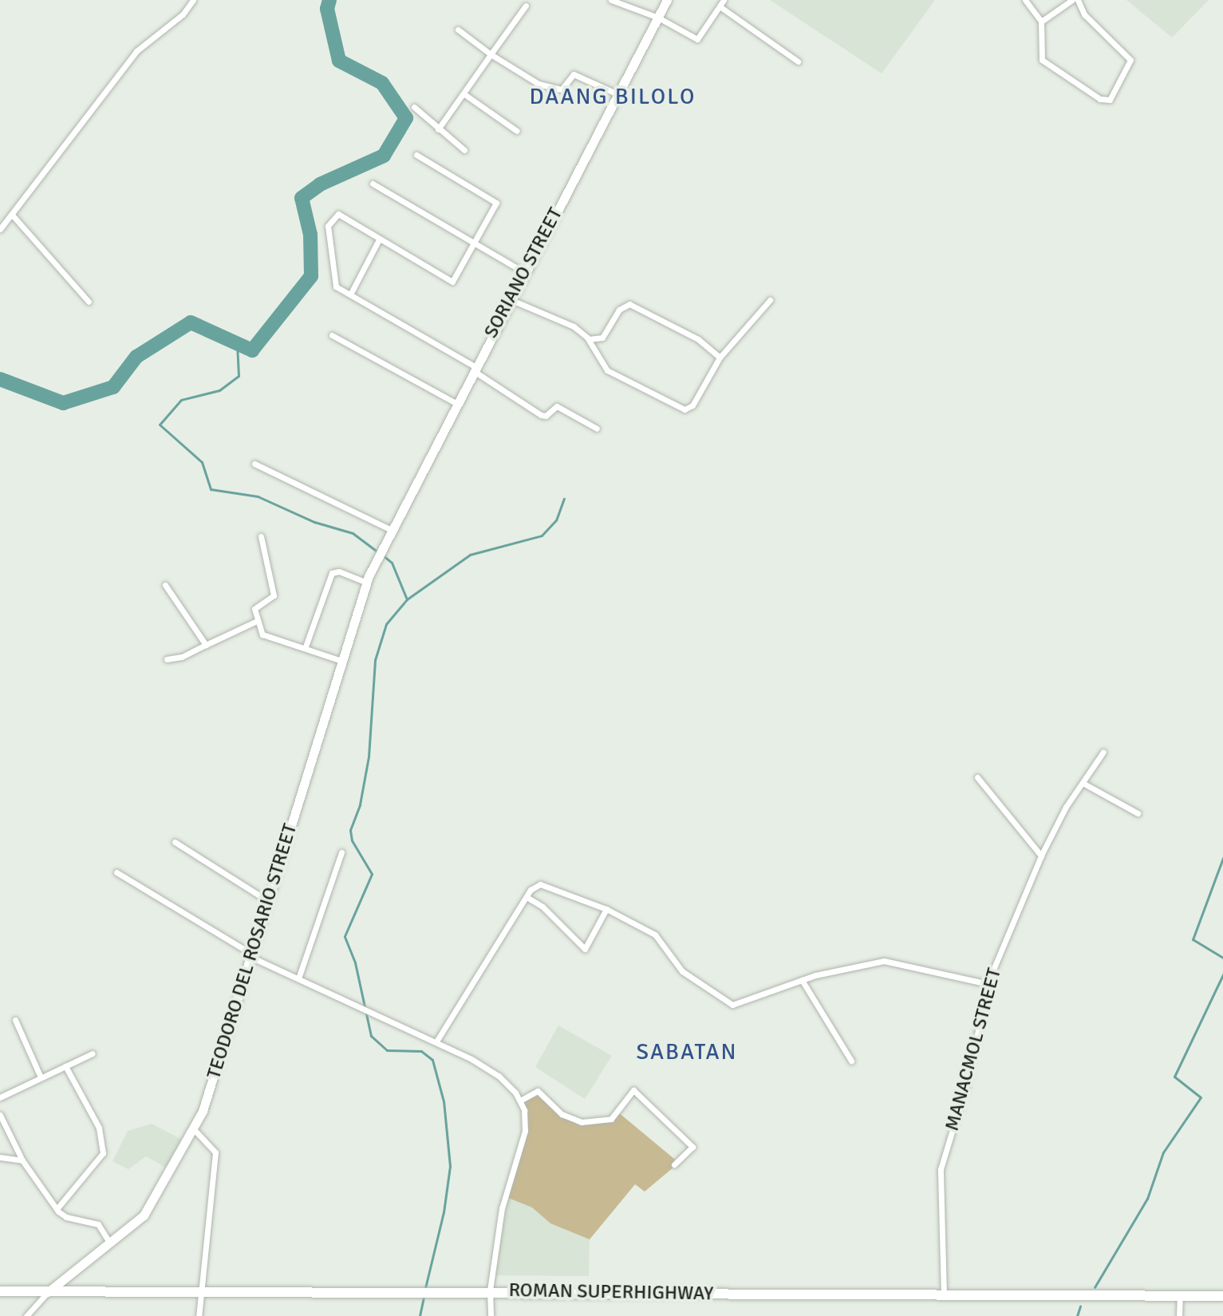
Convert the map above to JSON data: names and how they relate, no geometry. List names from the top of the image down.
{
  "streets": {
    "main road": ["SORIANO STREET", "TEODORO DEL ROSARIO STREET", "ROMAN SUPERHIGHWAY"],
    "street": ["MANACMOL STREET"]
  },
  "crossings": [
    ["SORIANO STREET", "TEODORO DEL ROSARIO STREET"],
    ["TEODORO DEL ROSARIO STREET", "ROMAN SUPERHIGHWAY"],
    ["MANACMOL STREET", "ROMAN SUPERHIGHWAY"]
  ],
  "districts": ["DAANG BILOLO", "SABATAN"]
}
